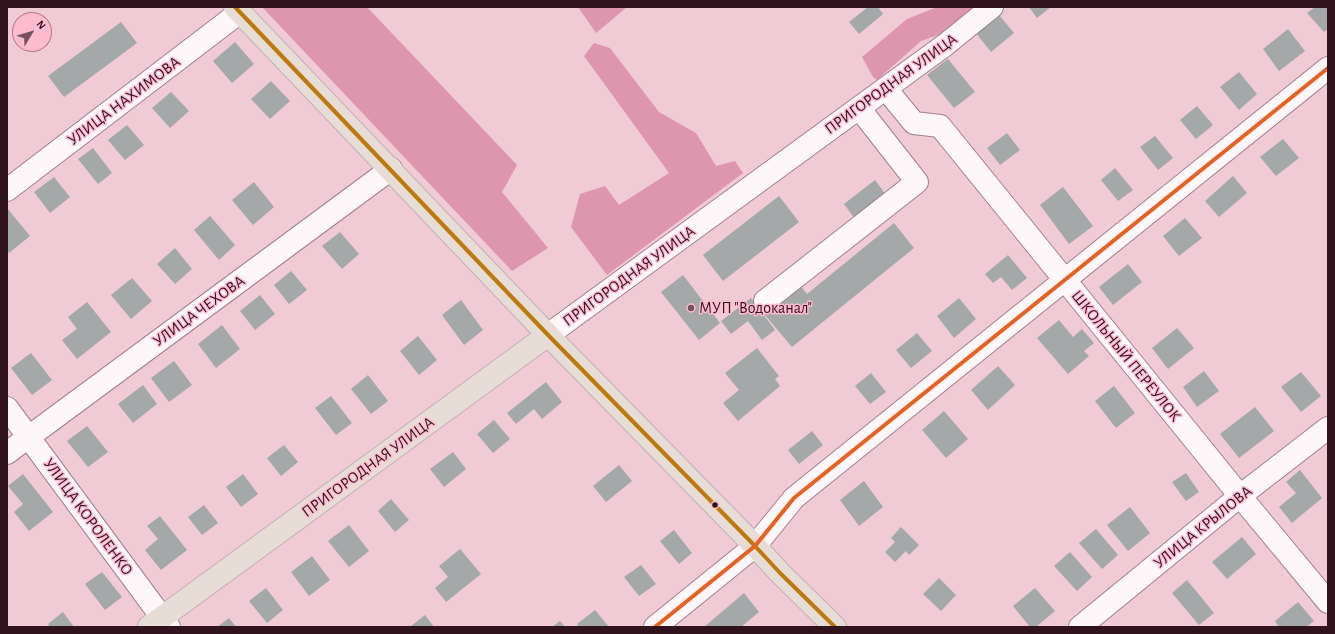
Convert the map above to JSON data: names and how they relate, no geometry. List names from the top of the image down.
{
  "streets": {
    "main road": ["ПРИГОРОДНАЯ УЛИЦА"],
    "street": [
      "УЛИЦА НАХИМОВА",
      "УЛИЦА ЧЕХОВА",
      "ШКОЛЬНЫЙ ПЕРЕУЛОК",
      "УЛИЦА КОРОЛЕНКО",
      "УЛИЦА КРЫЛОВА"
    ]
  },
  "crossings": [
    ["ПРИГОРОДНАЯ УЛИЦА", "ШКОЛЬНЫЙ ПЕРЕУЛОК"],
    ["ПРИГОРОДНАЯ УЛИЦА", "УЛИЦА КОРОЛЕНКО"],
    ["УЛИЦА ЧЕХОВА", "УЛИЦА КОРОЛЕНКО"],
    ["ШКОЛЬНЫЙ ПЕРЕУЛОК", "УЛИЦА КРЫЛОВА"]
  ],
  "places": ["МУП \"Водоканал\""],
  "north": "top right"
}
